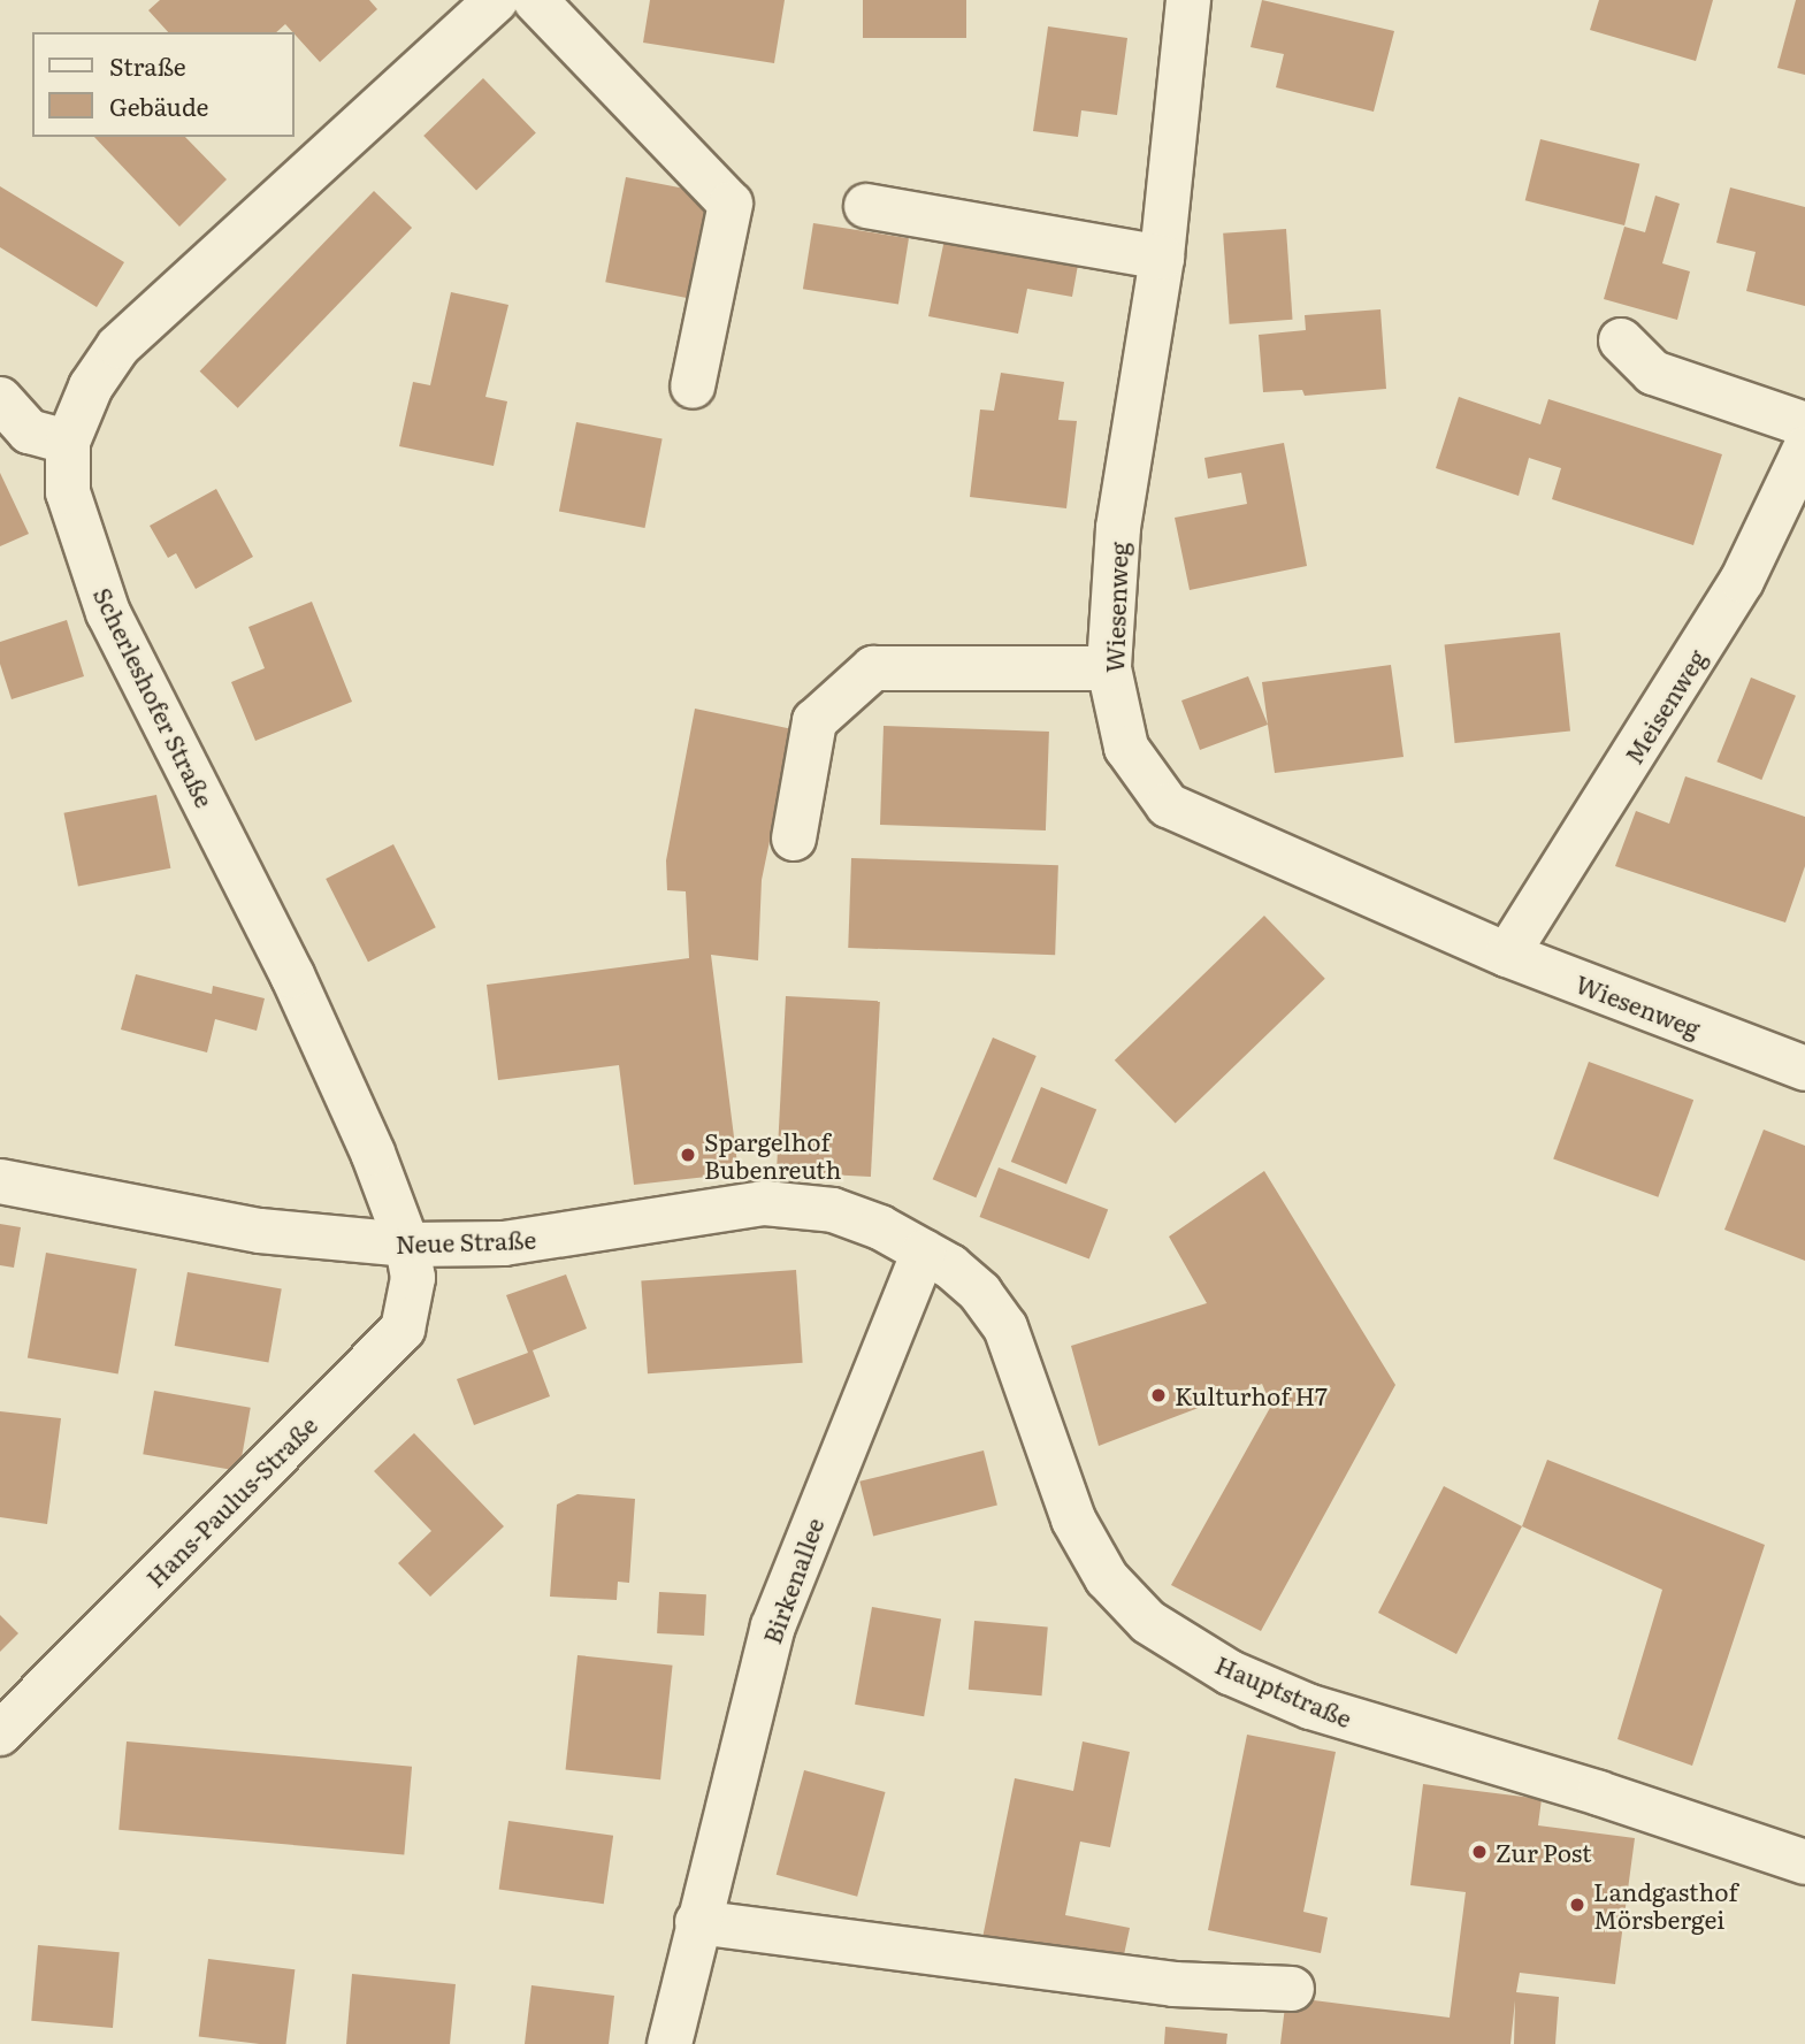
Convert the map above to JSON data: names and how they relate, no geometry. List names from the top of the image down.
{
  "streets": {
    "street": [
      "Wiesenweg",
      "Scherleshofer Straße",
      "Meisenweg",
      "Neue Straße",
      "Hans-Paulus-Straße",
      "Birkenallee",
      "Hauptstraße"
    ]
  },
  "crossings": [
    ["Wiesenweg", "Meisenweg"],
    ["Scherleshofer Straße", "Neue Straße"],
    ["Scherleshofer Straße", "Hans-Paulus-Straße"],
    ["Neue Straße", "Hans-Paulus-Straße"],
    ["Neue Straße", "Birkenallee"],
    ["Neue Straße", "Hauptstraße"],
    ["Birkenallee", "Hauptstraße"]
  ],
  "places": [
    "Spargelhof Bubenreuth",
    "Kulturhof H7",
    "Zur Post",
    "Landgasthof Mörsbergei"
  ],
  "legend": ["Straße", "Gebäude"]
}
